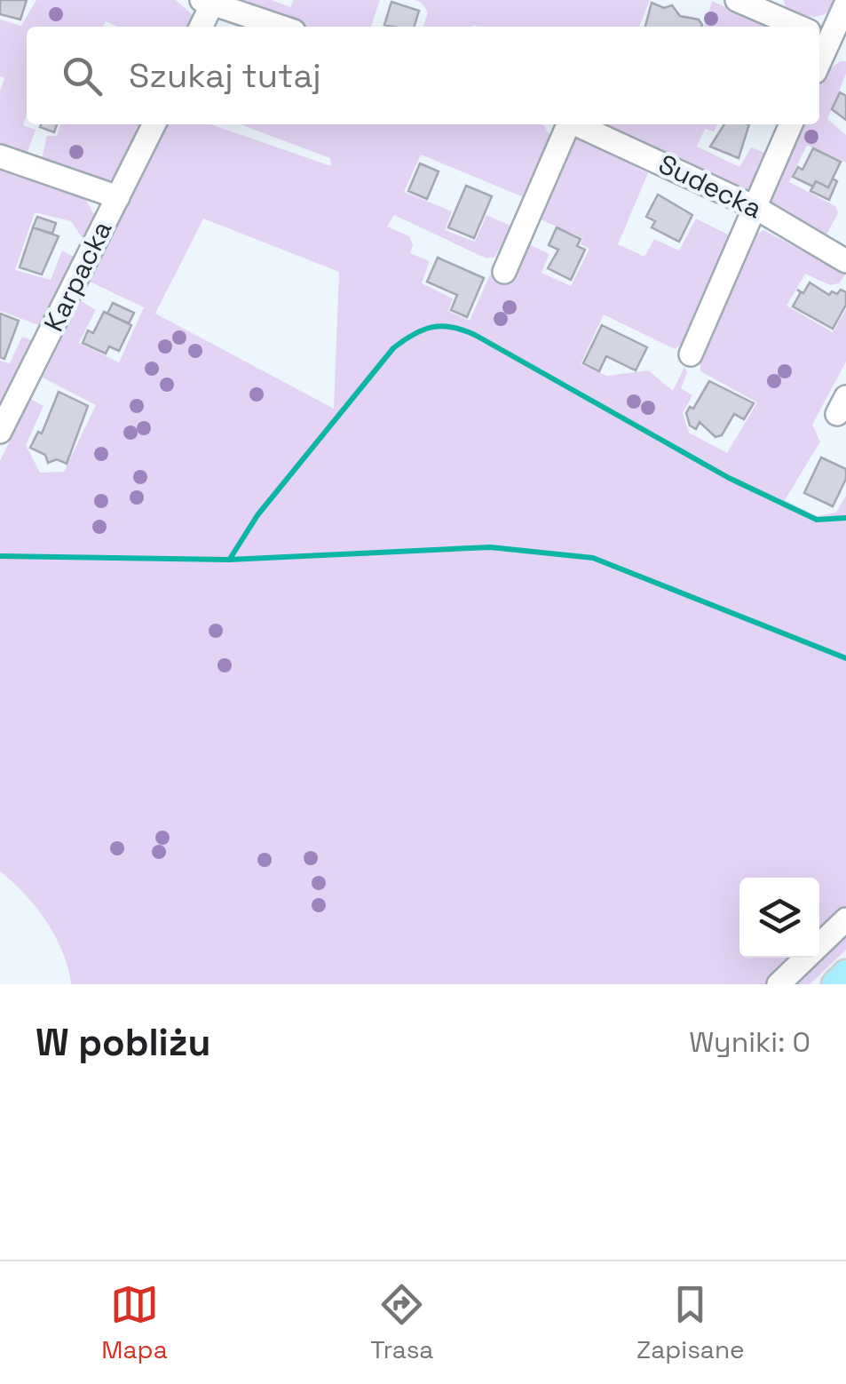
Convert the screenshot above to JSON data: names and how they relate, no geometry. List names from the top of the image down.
{
  "streets": {
    "street": ["Sudecka", "Karpacka"]
  },
  "page": {
    "search": "Szukaj tutaj",
    "heading": ["W pobliżu", "Wyniki: 0"],
    "nav": ["Mapa", "Trasa", "Zapisane"]
  }
}
